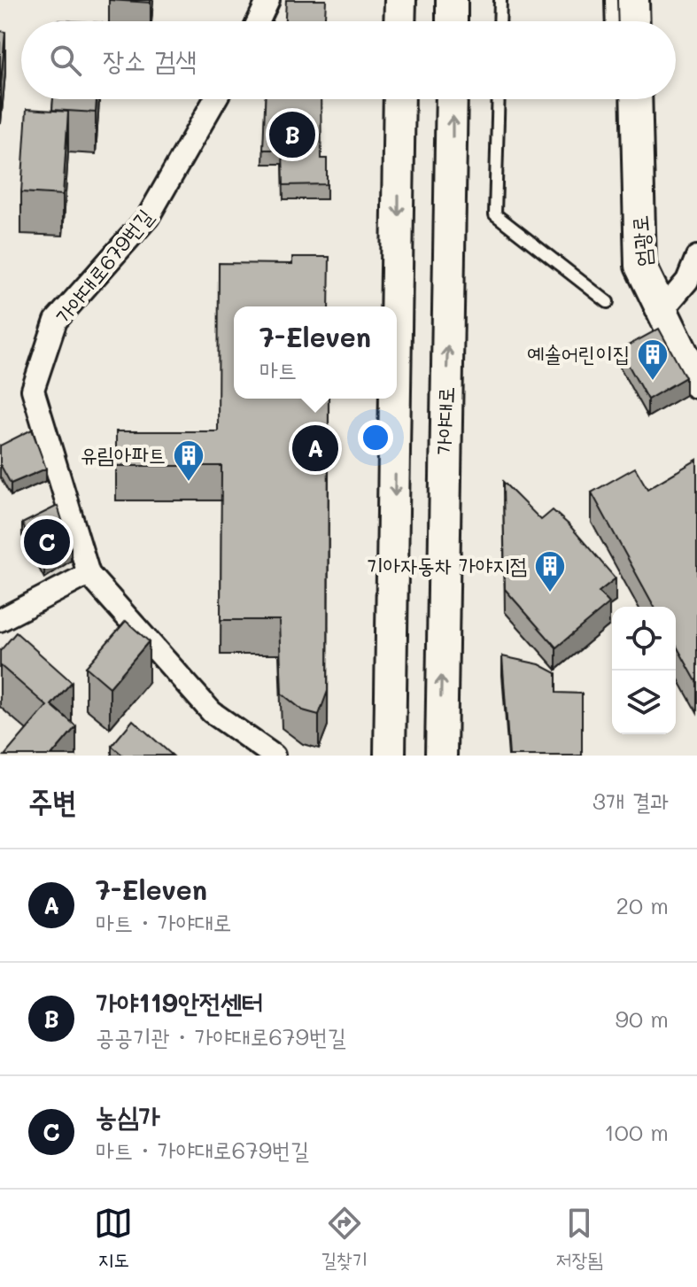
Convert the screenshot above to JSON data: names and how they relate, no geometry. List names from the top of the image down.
{
  "streets": {
    "main road": ["엄광로", "가야대로"],
    "street": ["가야대로679번길"]
  },
  "places": {
    "building": ["예솔어린이집", "유림아파트", "기아자동차 가야지점"]
  },
  "page": {
    "search": "장소 검색",
    "pins": ["B", "A", "C"],
    "popup": ["7-Eleven", "마트"],
    "heading": ["주변", "3개 결과"],
    "list": [
      {
        "mark": "A",
        "name": "7-Eleven",
        "note": "마트 · 가야대로",
        "value": "20 m"
      },
      {
        "mark": "B",
        "name": "가야119안전센터",
        "note": "공공기관 · 가야대로679번길",
        "value": "90 m"
      },
      {
        "mark": "C",
        "name": "농심가",
        "note": "마트 · 가야대로679번길",
        "value": "100 m"
      }
    ],
    "nav": ["지도", "길찾기", "저장됨"]
  }
}
